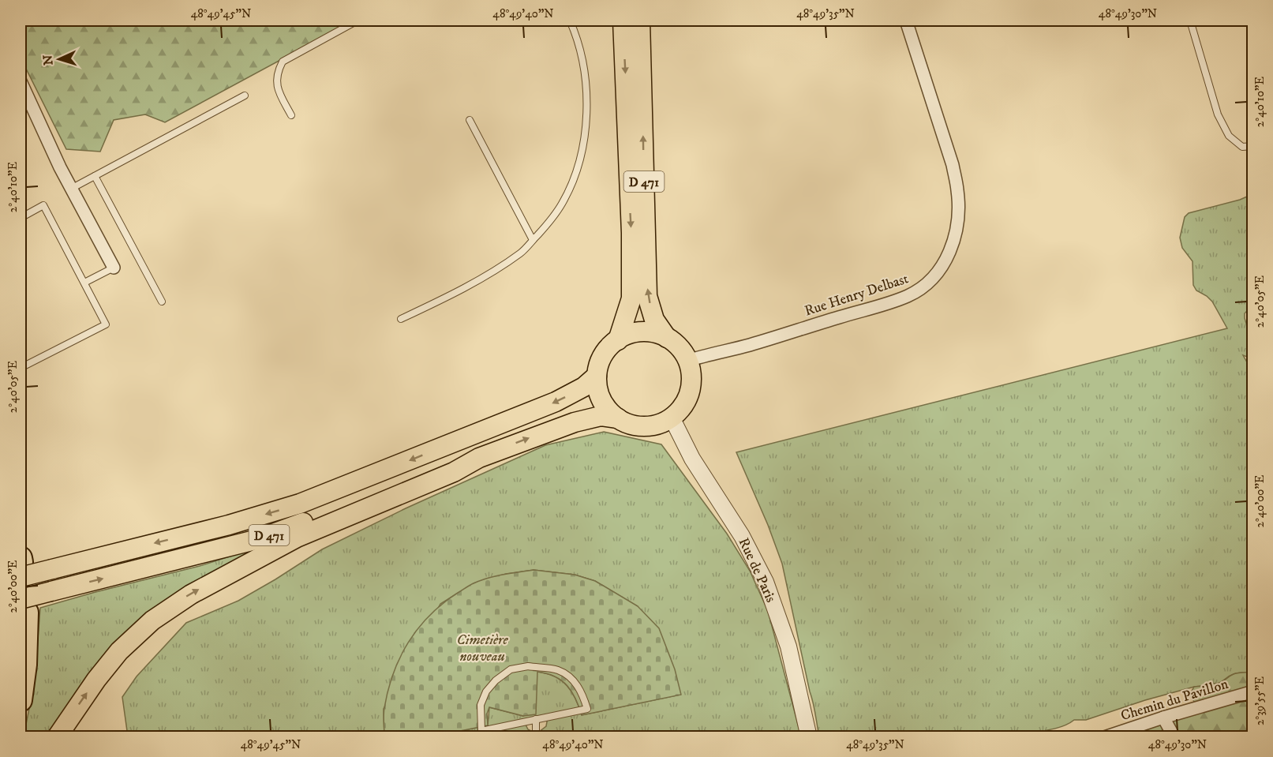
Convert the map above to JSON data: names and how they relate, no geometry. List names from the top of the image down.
{
  "streets": {
    "main road": ["D 471"],
    "street": ["Rue Henry Delbast", "Rue de Paris", "Chemin du Pavillon"]
  },
  "crossings": [
    ["D 471", "Rue Henry Delbast"],
    ["D 471", "Rue de Paris"],
    ["Rue Henry Delbast", "Rue de Paris"]
  ],
  "parks": ["Cimetière nouveau"],
  "north": "left",
  "coordinates": [
    "48°49'45\"N",
    "48°49'40\"N",
    "48°49'35\"N",
    "48°49'30\"N",
    "2°40'10\"E",
    "2°40'05\"E",
    "2°40'00\"E",
    "2°39'55\"E"
  ]
}
